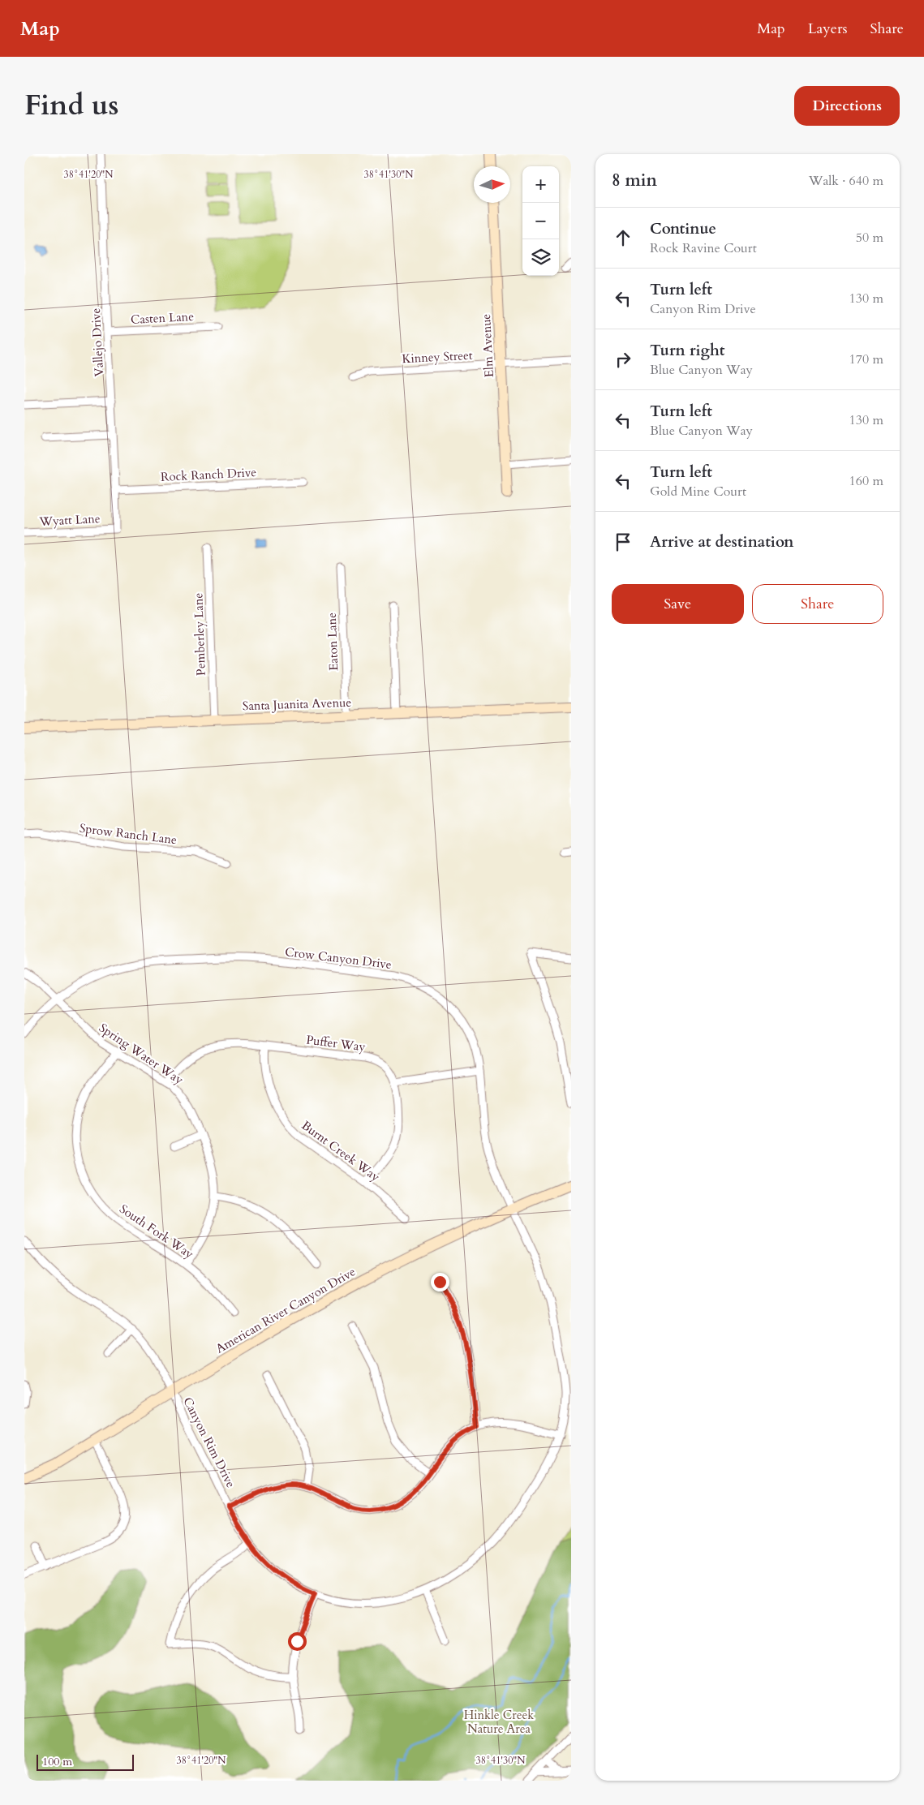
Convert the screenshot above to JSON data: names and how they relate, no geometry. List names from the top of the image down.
{
  "streets": {
    "street": [
      "Casten Lane",
      "Vallejo Drive",
      "Elm Avenue",
      "Kinney Street",
      "Rock Ranch Drive",
      "Wyatt Lane",
      "Pemberley Lane",
      "Eaton Lane",
      "Santa Juanita Avenue",
      "Sprow Ranch Lane",
      "Crow Canyon Drive",
      "Puffer Way",
      "Spring Water Way",
      "Burnt Creek Way",
      "South Fork Way",
      "American River Canyon Drive",
      "Canyon Rim Drive"
    ]
  },
  "crossings": [
    ["Casten Lane", "Vallejo Drive"],
    ["Vallejo Drive", "Rock Ranch Drive"],
    ["Vallejo Drive", "Wyatt Lane"],
    ["Elm Avenue", "Kinney Street"],
    ["Pemberley Lane", "Santa Juanita Avenue"],
    ["Eaton Lane", "Santa Juanita Avenue"],
    ["Crow Canyon Drive", "Spring Water Way"],
    ["Crow Canyon Drive", "American River Canyon Drive"],
    ["Crow Canyon Drive", "Canyon Rim Drive"],
    ["Puffer Way", "Spring Water Way"],
    ["Puffer Way", "Burnt Creek Way"],
    ["Spring Water Way", "South Fork Way"],
    ["American River Canyon Drive", "Canyon Rim Drive"]
  ],
  "parks": ["Hinkle Creek Nature Area"],
  "scale_bar": "100 m",
  "north": "right",
  "page": {
    "header": "Map",
    "nav": ["Map", "Layers", "Share"],
    "title": "Find us",
    "buttons": [
      "Directions",
      ["Save", "Share"]
    ],
    "heading": ["8 min", "Walk · 640 m"],
    "map_buttons": ["+", "−"],
    "list": [
      ["Continue", "Rock Ravine Court", "50 m"],
      ["Turn left", "Canyon Rim Drive", "130 m"],
      ["Turn right", "Blue Canyon Way", "170 m"],
      ["Turn left", "Blue Canyon Way", "130 m"],
      ["Turn left", "Gold Mine Court", "160 m"],
      "Arrive at destination"
    ],
    "scale": "100 m"
  },
  "coordinates": ["38°41'20\"N", "38°41'30\"N"]
}
